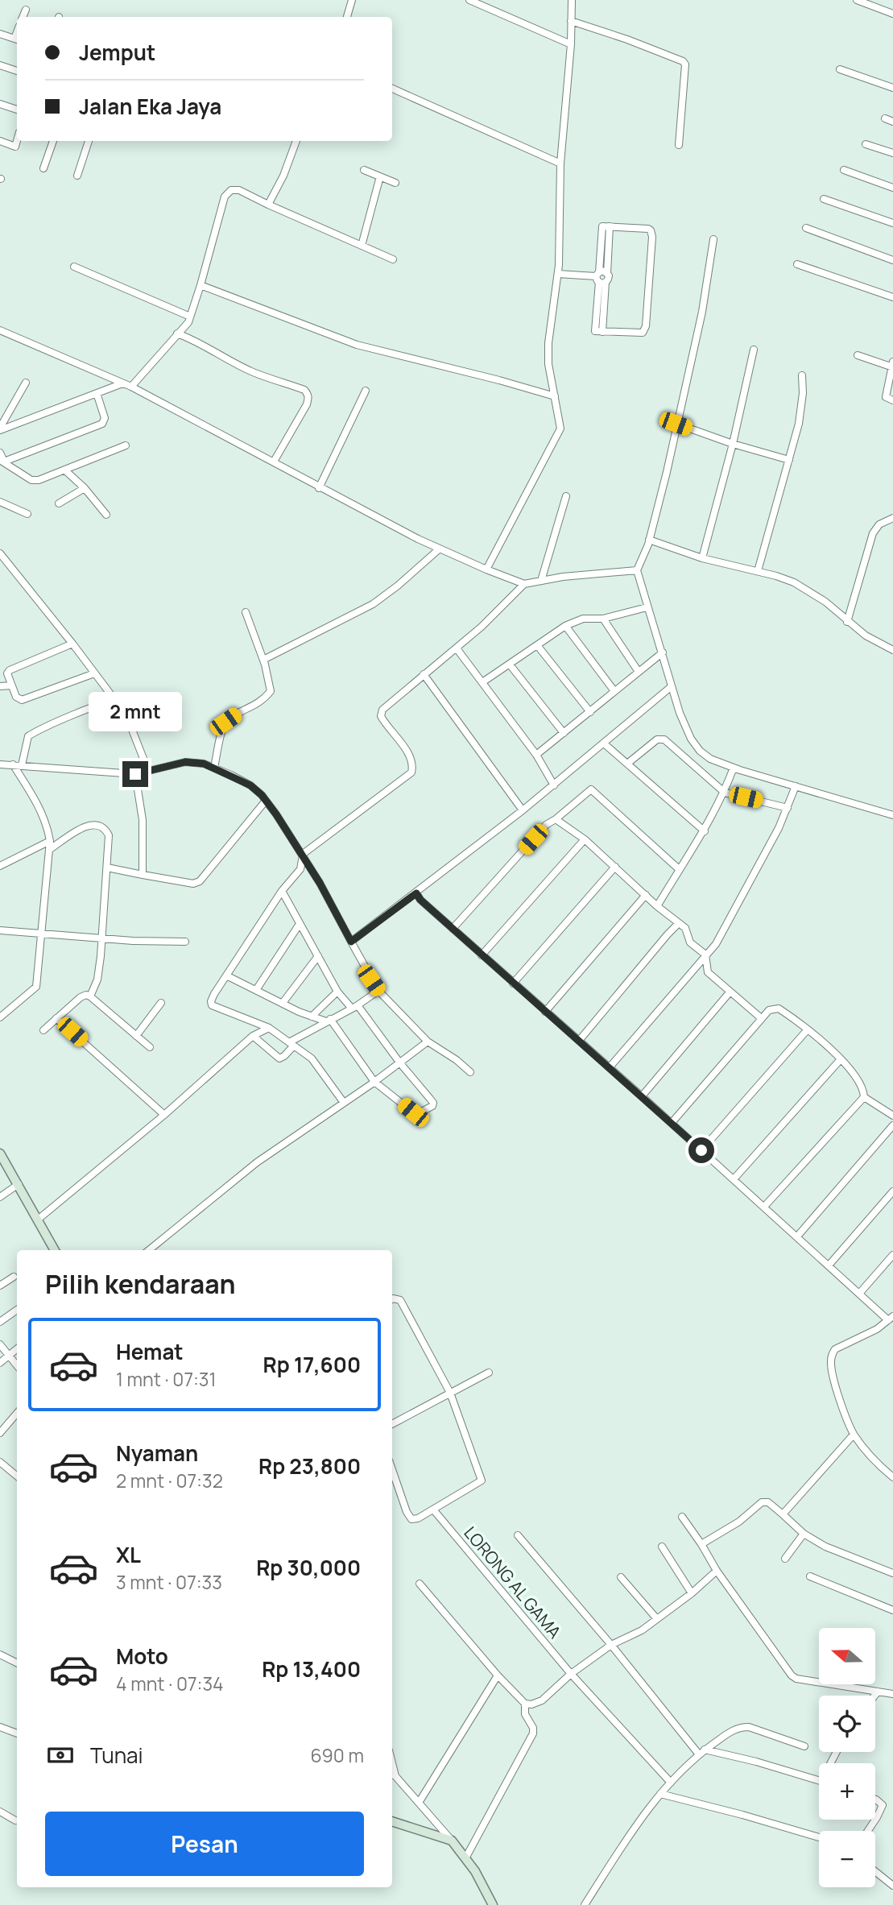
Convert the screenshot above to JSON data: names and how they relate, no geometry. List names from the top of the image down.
{
  "streets": {
    "street": ["LORONG AL GAMA"]
  },
  "north": "left",
  "page": {
    "banner": ["Jemput", "Jalan Eka Jaya"],
    "bubble": "2 mnt",
    "heading": "Pilih kendaraan",
    "list": [
      {
        "name": "Hemat",
        "note": "1 mnt · 07:31",
        "value": "Rp 17,600"
      },
      {
        "name": "Nyaman",
        "note": "2 mnt · 07:32",
        "value": "Rp 23,800"
      },
      {
        "name": "XL",
        "note": "3 mnt · 07:33",
        "value": "Rp 30,000"
      },
      {
        "name": "Moto",
        "note": "4 mnt · 07:34",
        "value": "Rp 13,400"
      }
    ],
    "map_buttons": ["+", "−"],
    "pay": ["Tunai", "690 m"],
    "buttons": "Pesan"
  }
}
